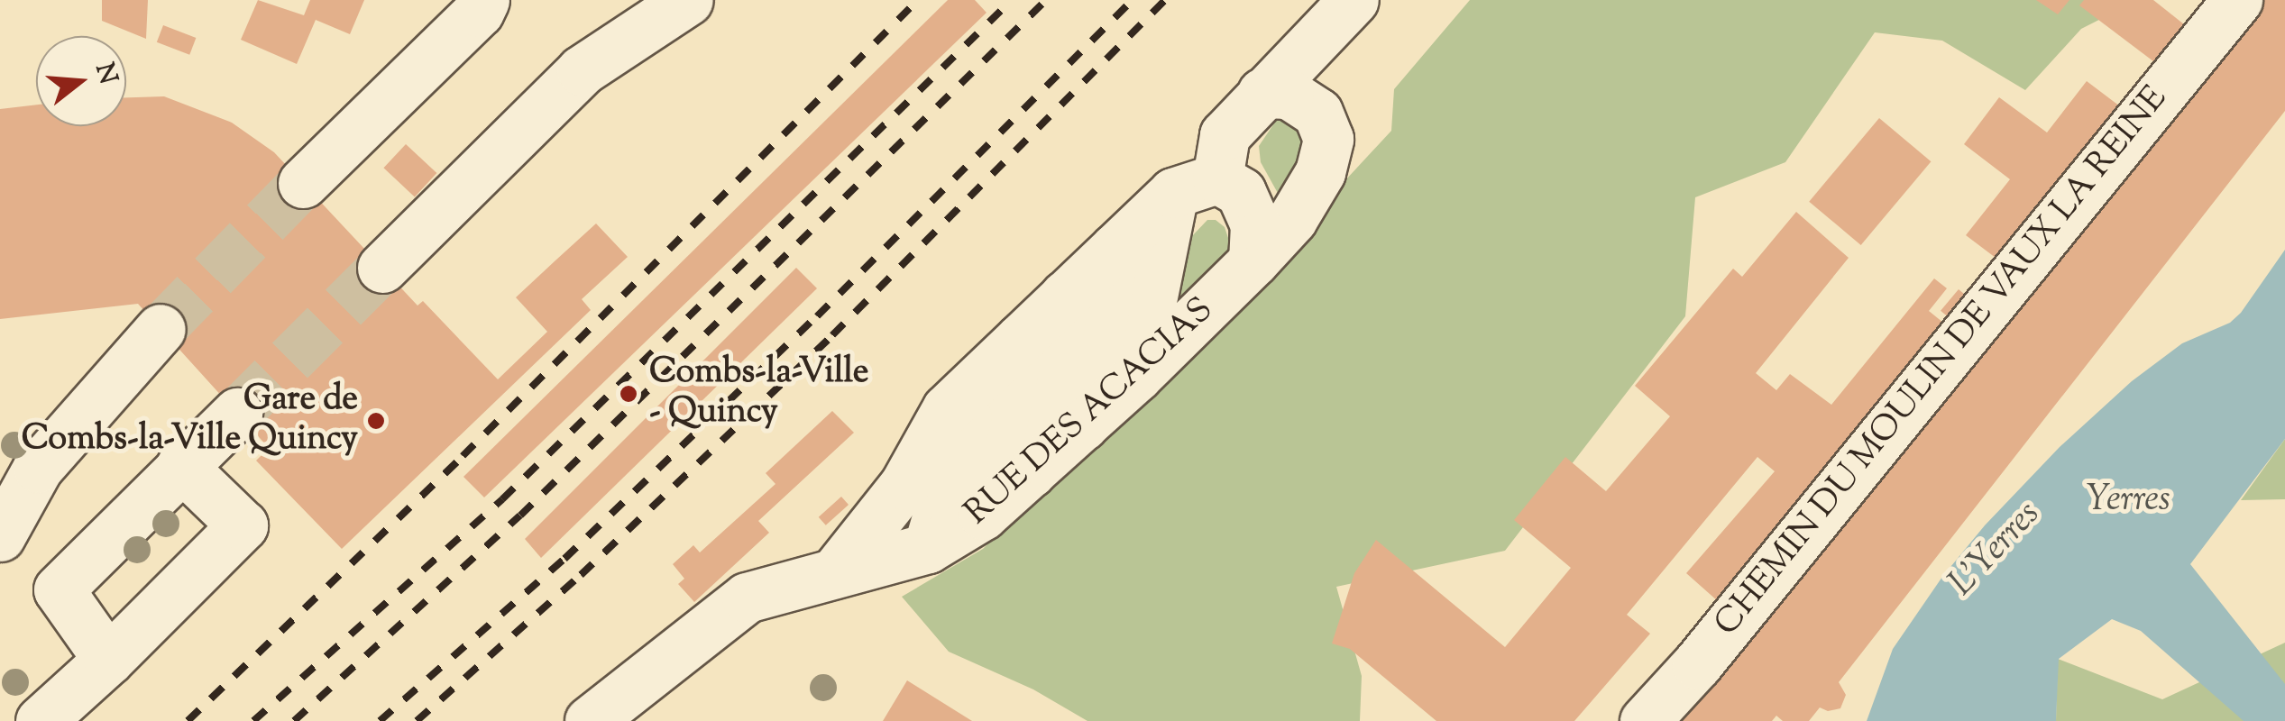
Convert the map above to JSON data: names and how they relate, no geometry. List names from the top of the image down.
{
  "streets": {
    "street": ["CHEMIN DU MOULIN DE VAUX LA REINE", "RUE DES ACACIAS"]
  },
  "water": ["Yerres", "L'Yerres"],
  "places": ["Combs-la-Ville - Quincy", "Gare de Combs-la-Ville Quincy"],
  "north": "right"
}
